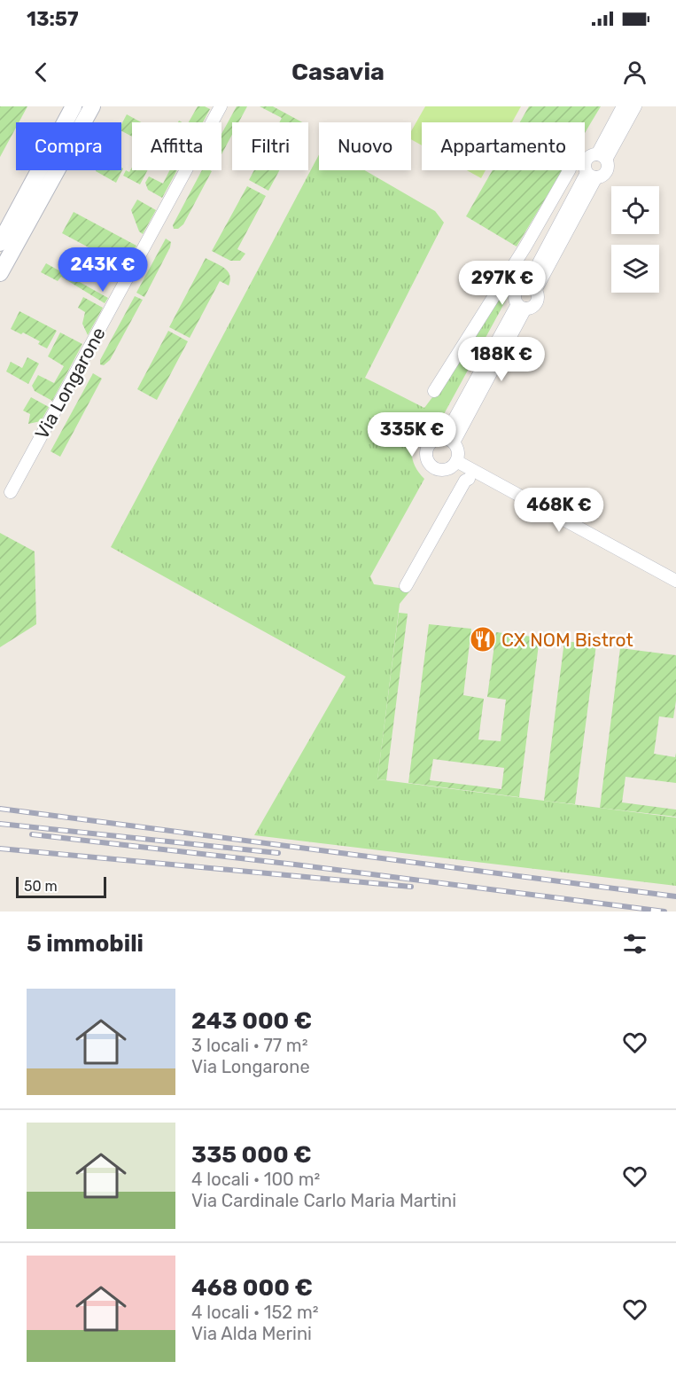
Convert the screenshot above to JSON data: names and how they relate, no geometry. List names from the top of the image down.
{
  "streets": {
    "street": ["Via Longarone"]
  },
  "places": {
    "restaurant": ["CX NOM Bistrot"]
  },
  "scale_bar": "50 m",
  "page": {
    "status": "13:57",
    "header": "Casavia",
    "chip": [
      "Compra",
      "Affitta",
      "Filtri",
      "Nuovo",
      "Appartamento"
    ],
    "price": [
      "243K €",
      "297K €",
      "188K €",
      "335K €",
      "468K €"
    ],
    "scale": "50 m",
    "heading": "5 immobili",
    "list": [
      {
        "name": "243 000 €",
        "note": "3 locali · 77 m² · Via Longarone"
      },
      {
        "name": "335 000 €",
        "note": "4 locali · 100 m² · Via Cardinale Carlo Maria Martini"
      },
      {
        "name": "468 000 €",
        "note": "4 locali · 152 m² · Via Alda Merini"
      }
    ]
  }
}
